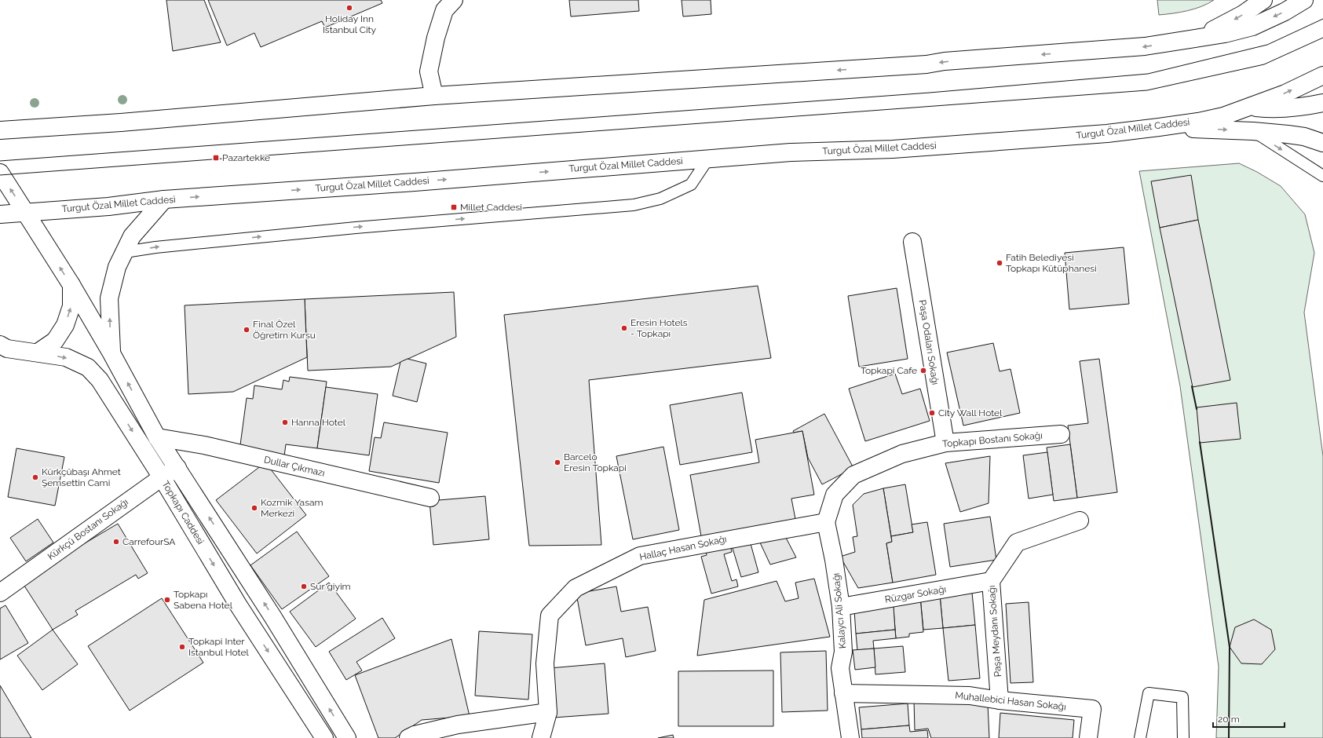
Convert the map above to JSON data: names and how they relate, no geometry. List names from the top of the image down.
{
  "streets": {
    "main road": [
      "Turgut Özal Millet Caddesi",
      "Paşa Odaları Sokağı",
      "Topkapı Bostanı Sokağı",
      "Dullar Çıkmazı",
      "Topkapı Caddesi",
      "Kürkçü Bostanı Sokağı",
      "Hallaç Hasan Sokağı",
      "Rüzgar Sokağı",
      "Kalaycı Ali Sokağı",
      "Paşa Meydanı Sokağı",
      "Muhallebici Hasan Sokağı"
    ]
  },
  "crossings": [
    ["Turgut Özal Millet Caddesi", "Topkapı Caddesi"],
    ["Paşa Odaları Sokağı", "Topkapı Bostanı Sokağı"],
    ["Topkapı Bostanı Sokağı", "Hallaç Hasan Sokağı"],
    ["Topkapı Bostanı Sokağı", "Kalaycı Ali Sokağı"],
    ["Dullar Çıkmazı", "Topkapı Caddesi"],
    ["Topkapı Caddesi", "Kürkçü Bostanı Sokağı"],
    ["Hallaç Hasan Sokağı", "Kalaycı Ali Sokağı"],
    ["Rüzgar Sokağı", "Kalaycı Ali Sokağı"],
    ["Rüzgar Sokağı", "Paşa Meydanı Sokağı"],
    ["Kalaycı Ali Sokağı", "Muhallebici Hasan Sokağı"],
    ["Paşa Meydanı Sokağı", "Muhallebici Hasan Sokağı"]
  ],
  "places": {
    "other": [
      "Holiday Inn Istanbul City",
      "Fatih Belediyesi Topkapı Kütüphanesi",
      "Eresin Hotels - Topkapı",
      "Final Özel Öğretim Kursu",
      "Topkapi Cafe",
      "City Wall Hotel",
      "Hanna Hotel",
      "Barcelo Eresin Topkapi",
      "Kürkçübaşı Ahmet Şemsettin Cami",
      "Kozmik Yasam Merkezi",
      "CarrefourSA",
      "Sur giyim",
      "Topkapı Sabena Hotel",
      "Topkapi Inter Istanbul Hotel"
    ],
    "transit": ["Pazartekke", "Millet Caddesi"]
  },
  "scale_bar": "20 m"
}
